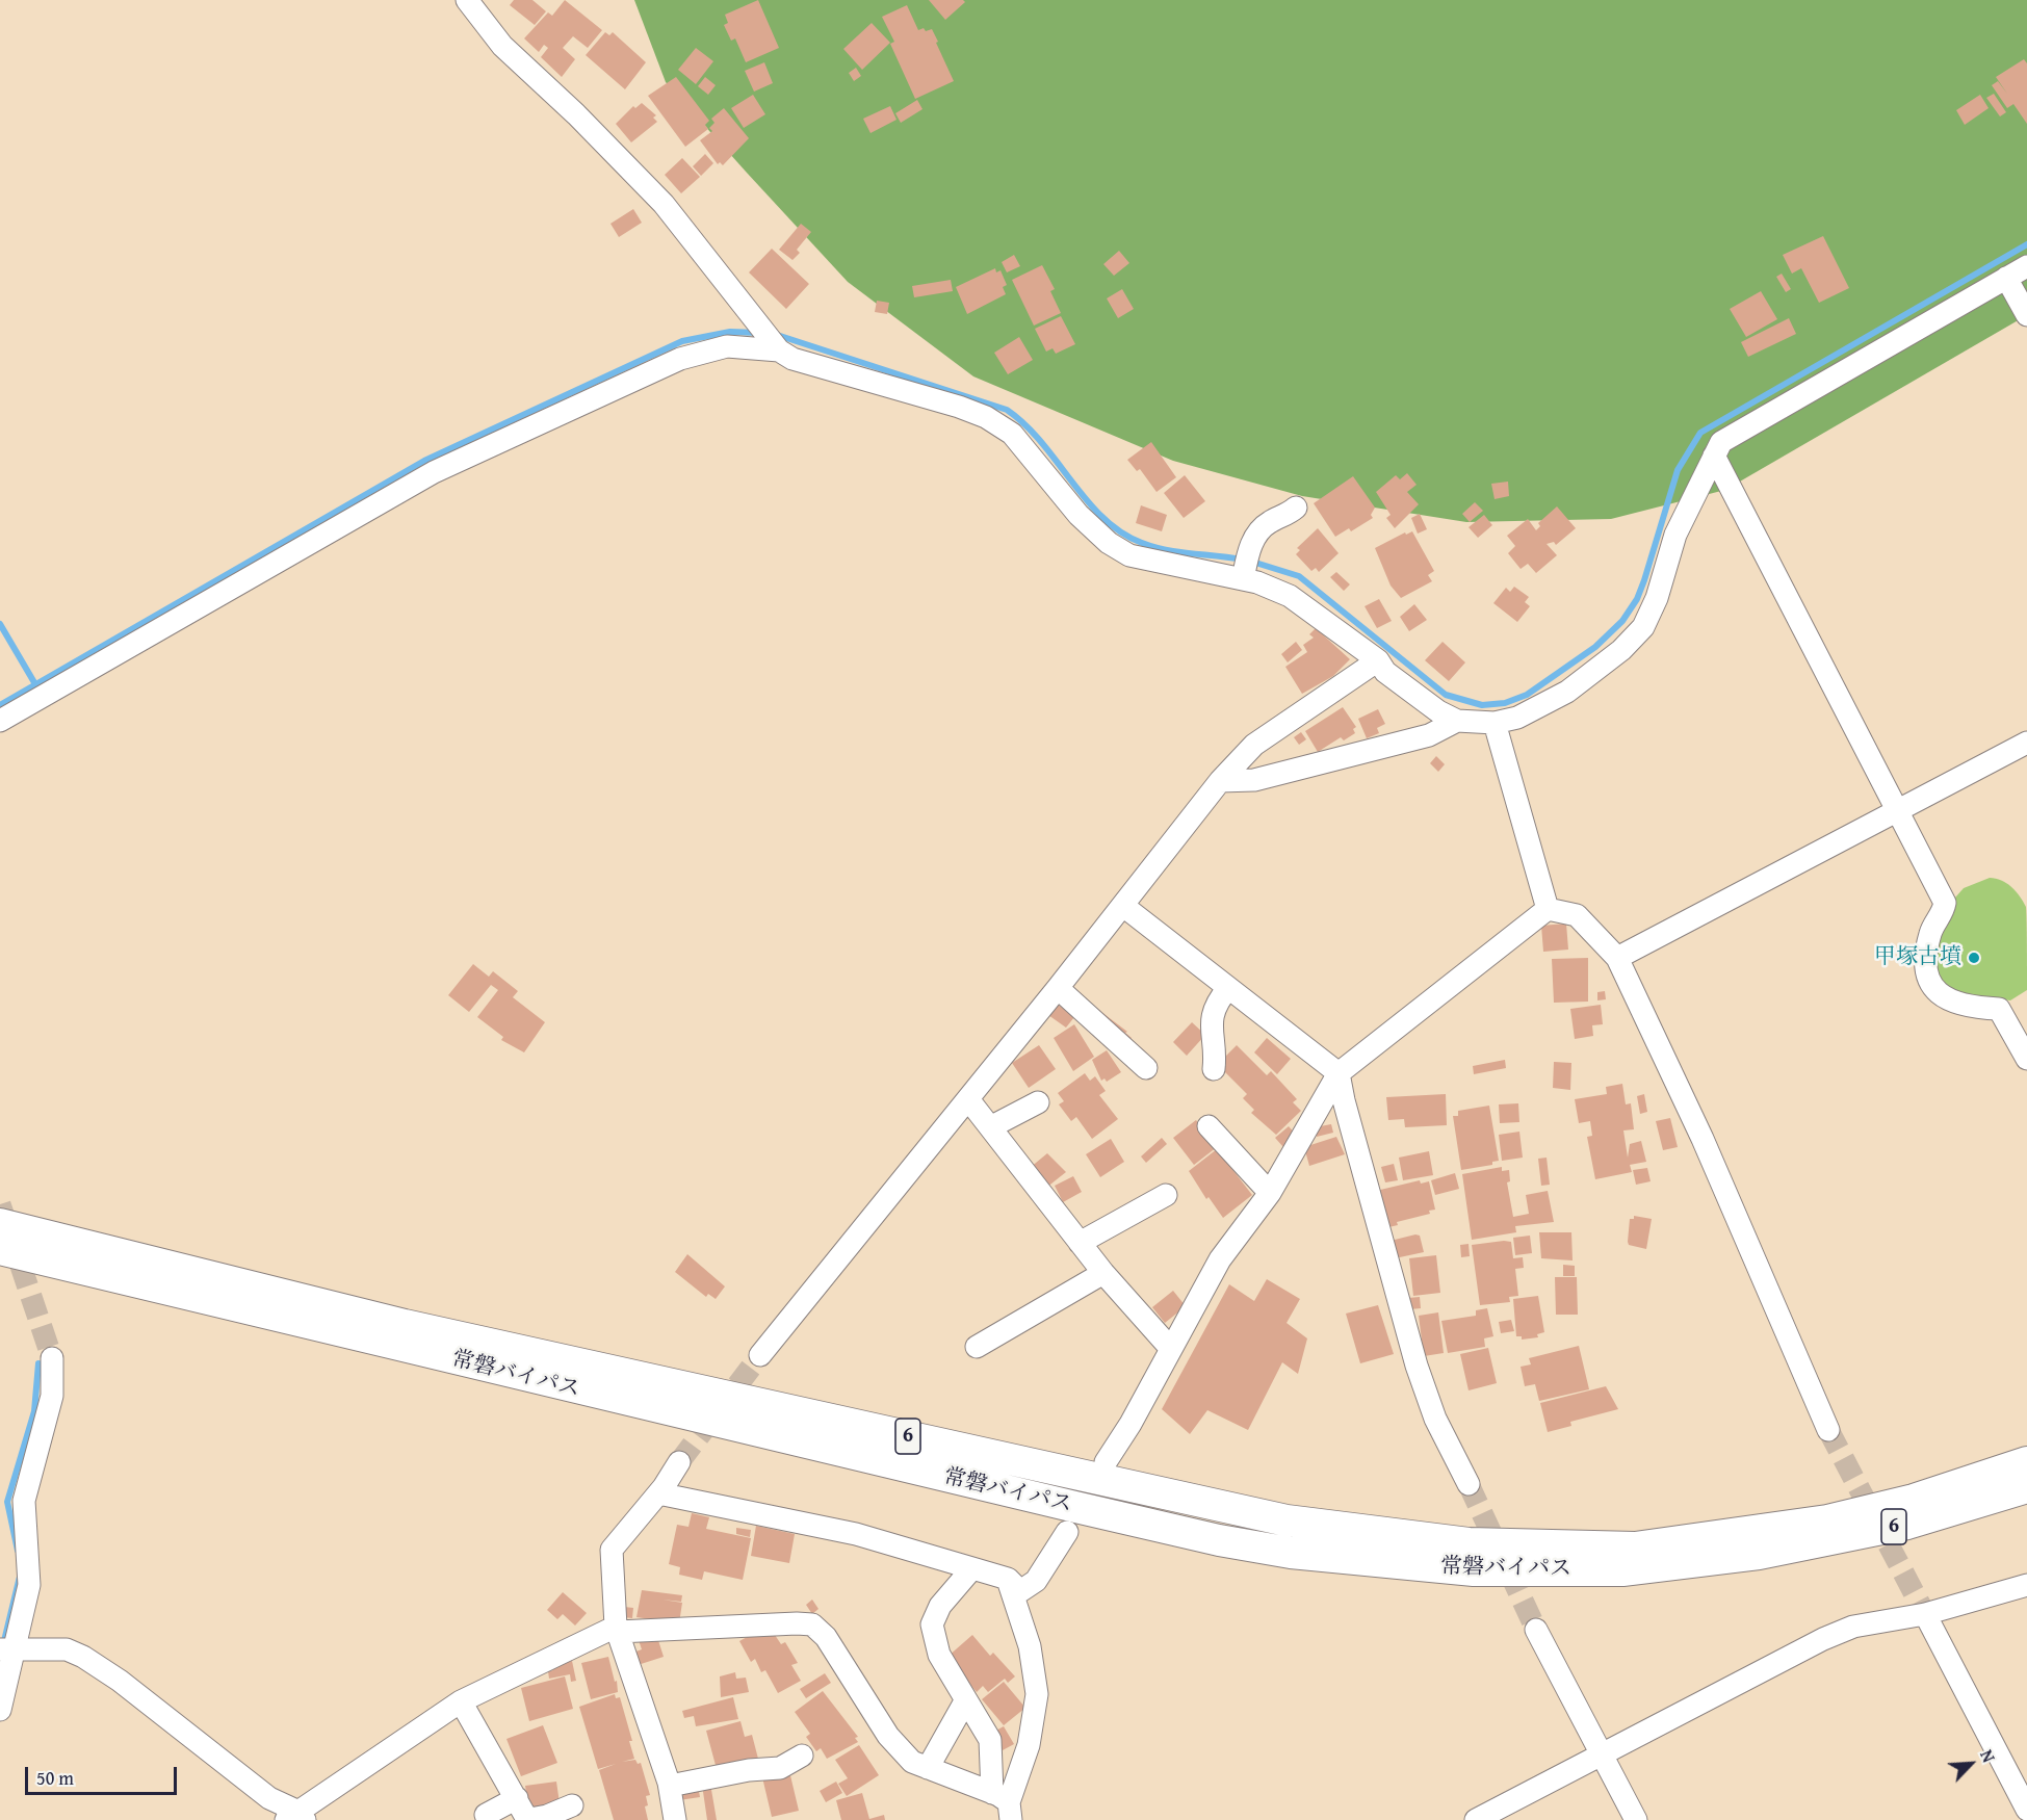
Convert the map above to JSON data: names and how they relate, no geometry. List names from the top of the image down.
{
  "streets": {
    "highway": ["常磐バイパス", "6"]
  },
  "places": ["甲塚古墳"],
  "scale_bar": "50 m",
  "north": "top right"
}
